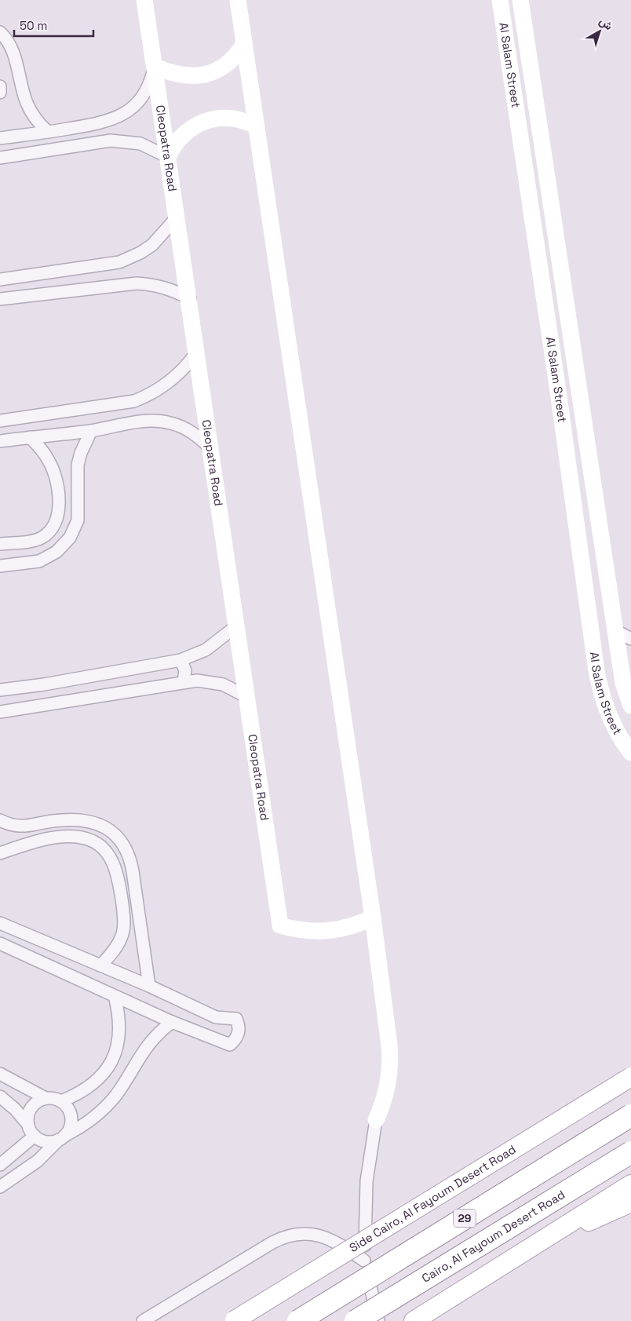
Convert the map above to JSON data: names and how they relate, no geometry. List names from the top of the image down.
{
  "streets": {
    "highway": ["29", "Cairo, Al Fayoum Desert Road"],
    "main road": ["Al Salam Street", "Cleopatra Road", "Side Cairo, Al Fayoum Desert Road"]
  },
  "scale_bar": "50 m",
  "north": "top right"
}
